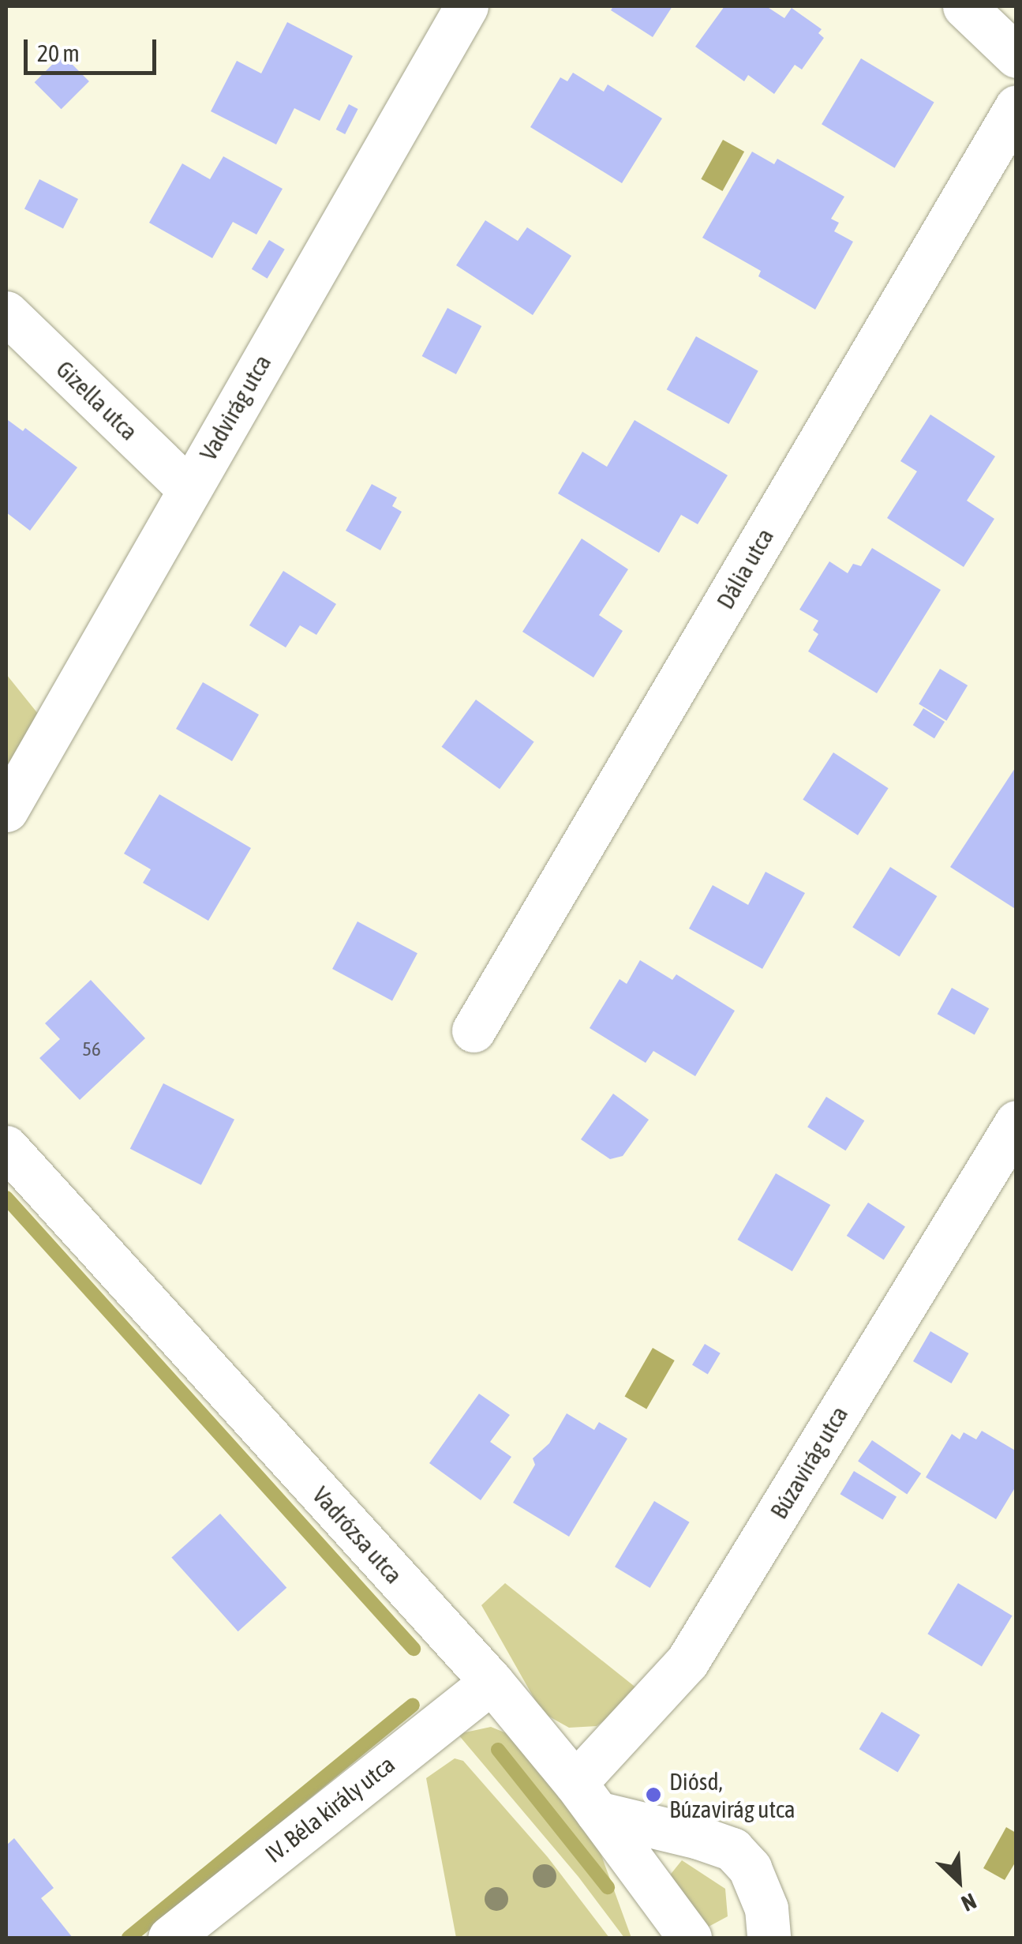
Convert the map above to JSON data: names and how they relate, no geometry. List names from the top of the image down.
{
  "streets": {
    "street": [
      "Gizella utca",
      "Vadvirág utca",
      "Dália utca",
      "Búzavirág utca",
      "Vadrózsa utca",
      "IV. Béla király utca"
    ]
  },
  "crossings": [
    ["Gizella utca", "Vadvirág utca"],
    ["Búzavirág utca", "Vadrózsa utca"],
    ["Vadrózsa utca", "IV. Béla király utca"]
  ],
  "places": ["Diósd, Búzavirág utca"],
  "house_numbers": ["56"],
  "scale_bar": "20 m",
  "north": "bottom right"
}
